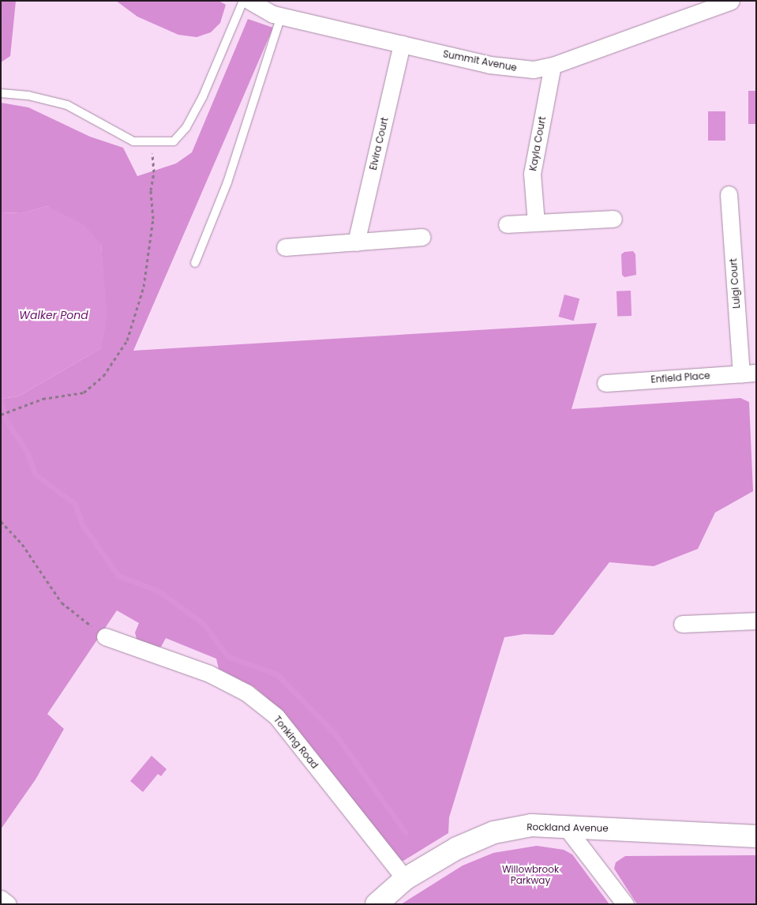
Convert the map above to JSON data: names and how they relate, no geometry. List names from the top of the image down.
{
  "streets": {
    "street": [
      "Summit Avenue",
      "Elvira Court",
      "Kayla Court",
      "Luigi Court",
      "Enfield Place",
      "Tonking Road",
      "Rockland Avenue"
    ]
  },
  "crossings": [
    ["Summit Avenue", "Elvira Court"],
    ["Summit Avenue", "Kayla Court"],
    ["Luigi Court", "Enfield Place"],
    ["Tonking Road", "Rockland Avenue"]
  ],
  "water": ["Walker Pond"],
  "parks": ["Willowbrook Parkway"]
}
